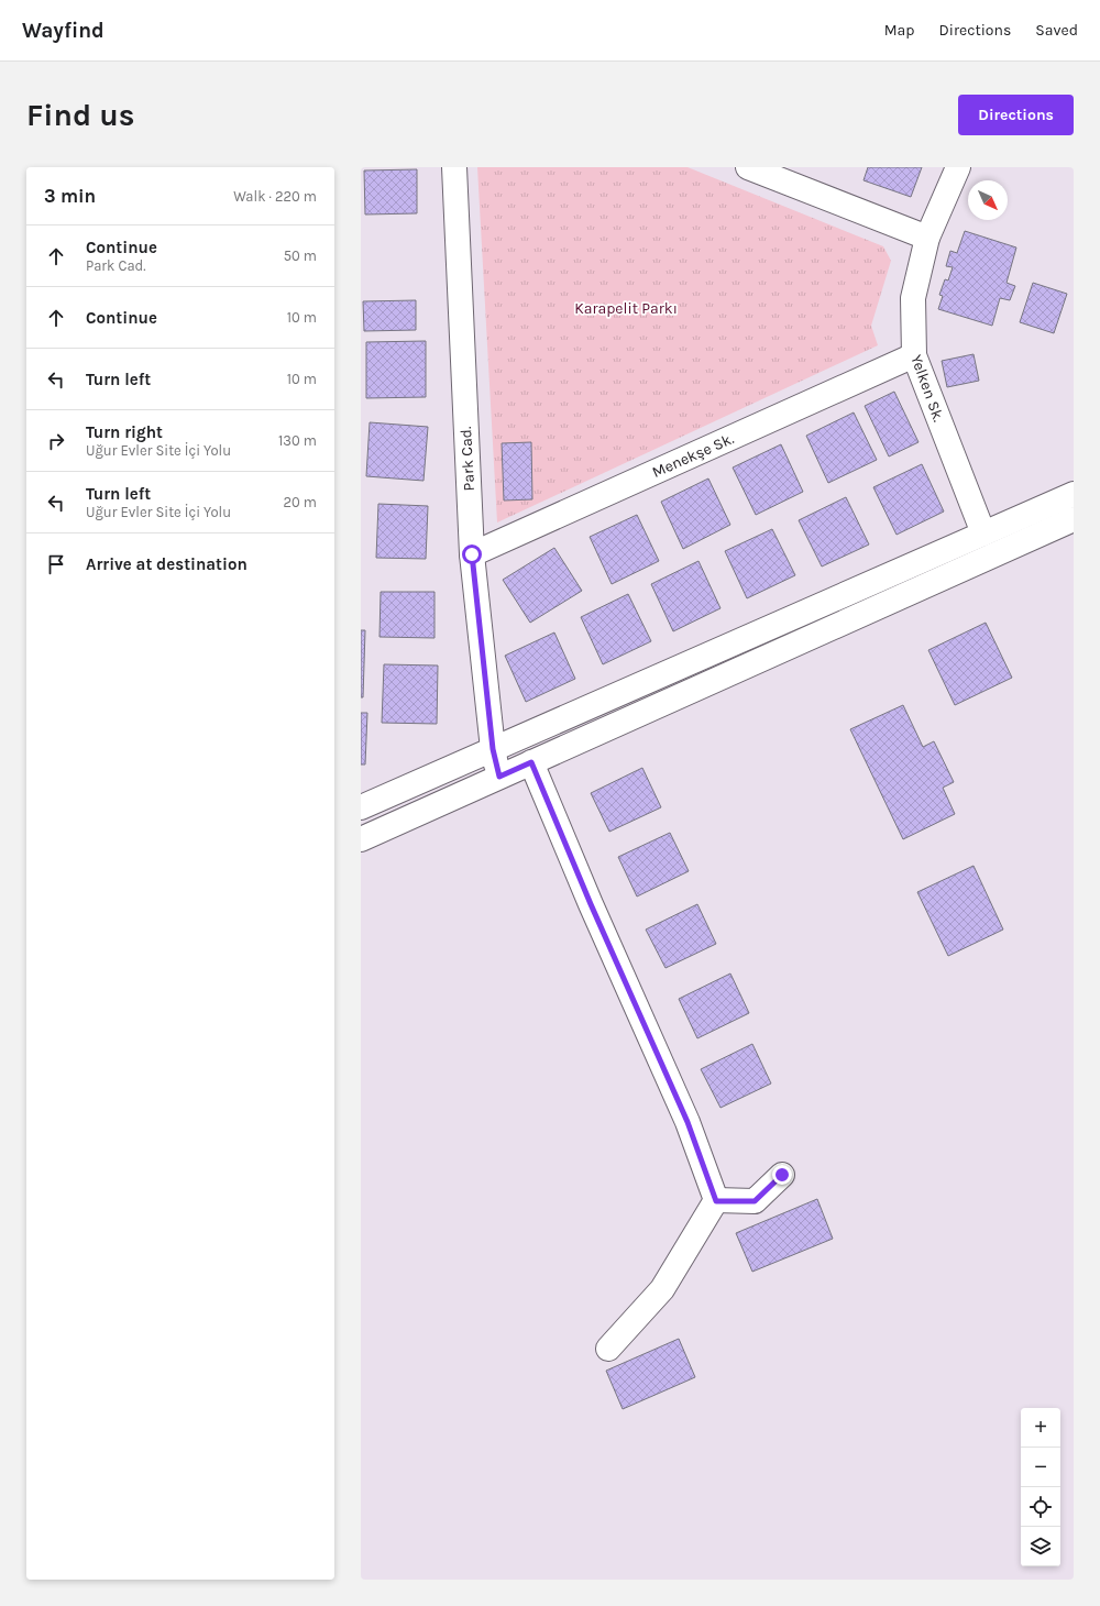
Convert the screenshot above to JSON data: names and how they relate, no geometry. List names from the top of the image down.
{
  "streets": {
    "street": ["Yelken Sk.", "Menekşe Sk.", "Park Cad."]
  },
  "crossings": [
    ["Yelken Sk.", "Menekşe Sk."],
    ["Menekşe Sk.", "Park Cad."]
  ],
  "parks": ["Karapelit Parkı"],
  "north": "bottom right",
  "page": {
    "header": "Wayfind",
    "nav": ["Map", "Directions", "Saved"],
    "buttons": "Directions",
    "title": "Find us",
    "heading": ["3 min", "Walk · 220 m"],
    "list": [
      ["Continue", "Park Cad.", "50 m"],
      ["Continue", "10 m"],
      ["Turn left", "10 m"],
      ["Turn right", "Uğur Evler Site İçi Yolu", "130 m"],
      ["Turn left", "Uğur Evler Site İçi Yolu", "20 m"],
      "Arrive at destination"
    ],
    "map_buttons": ["+", "−"]
  }
}
